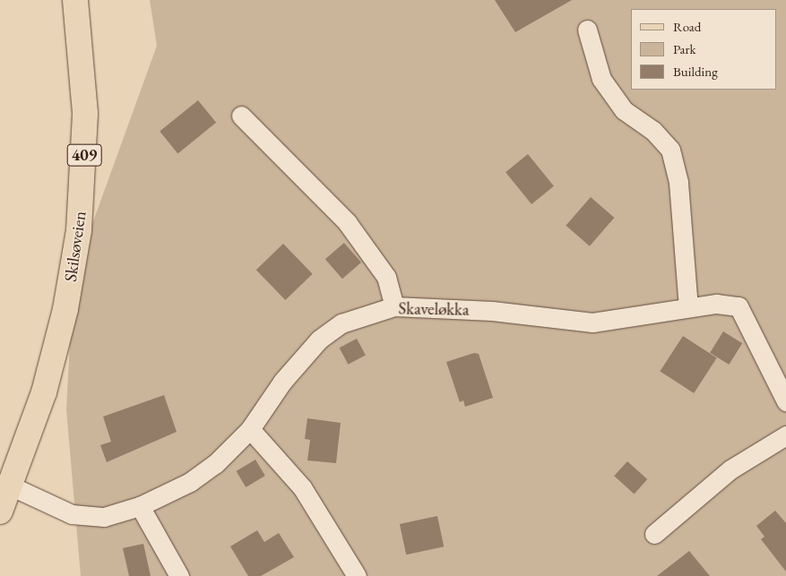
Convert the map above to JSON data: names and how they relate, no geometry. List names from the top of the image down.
{
  "streets": {
    "main road": ["409", "Skilsøveien"],
    "street": ["Skaveløkka"]
  },
  "crossings": [
    ["Skilsøveien", "Skaveløkka"]
  ],
  "legend": ["Road", "Park", "Building"]
}
